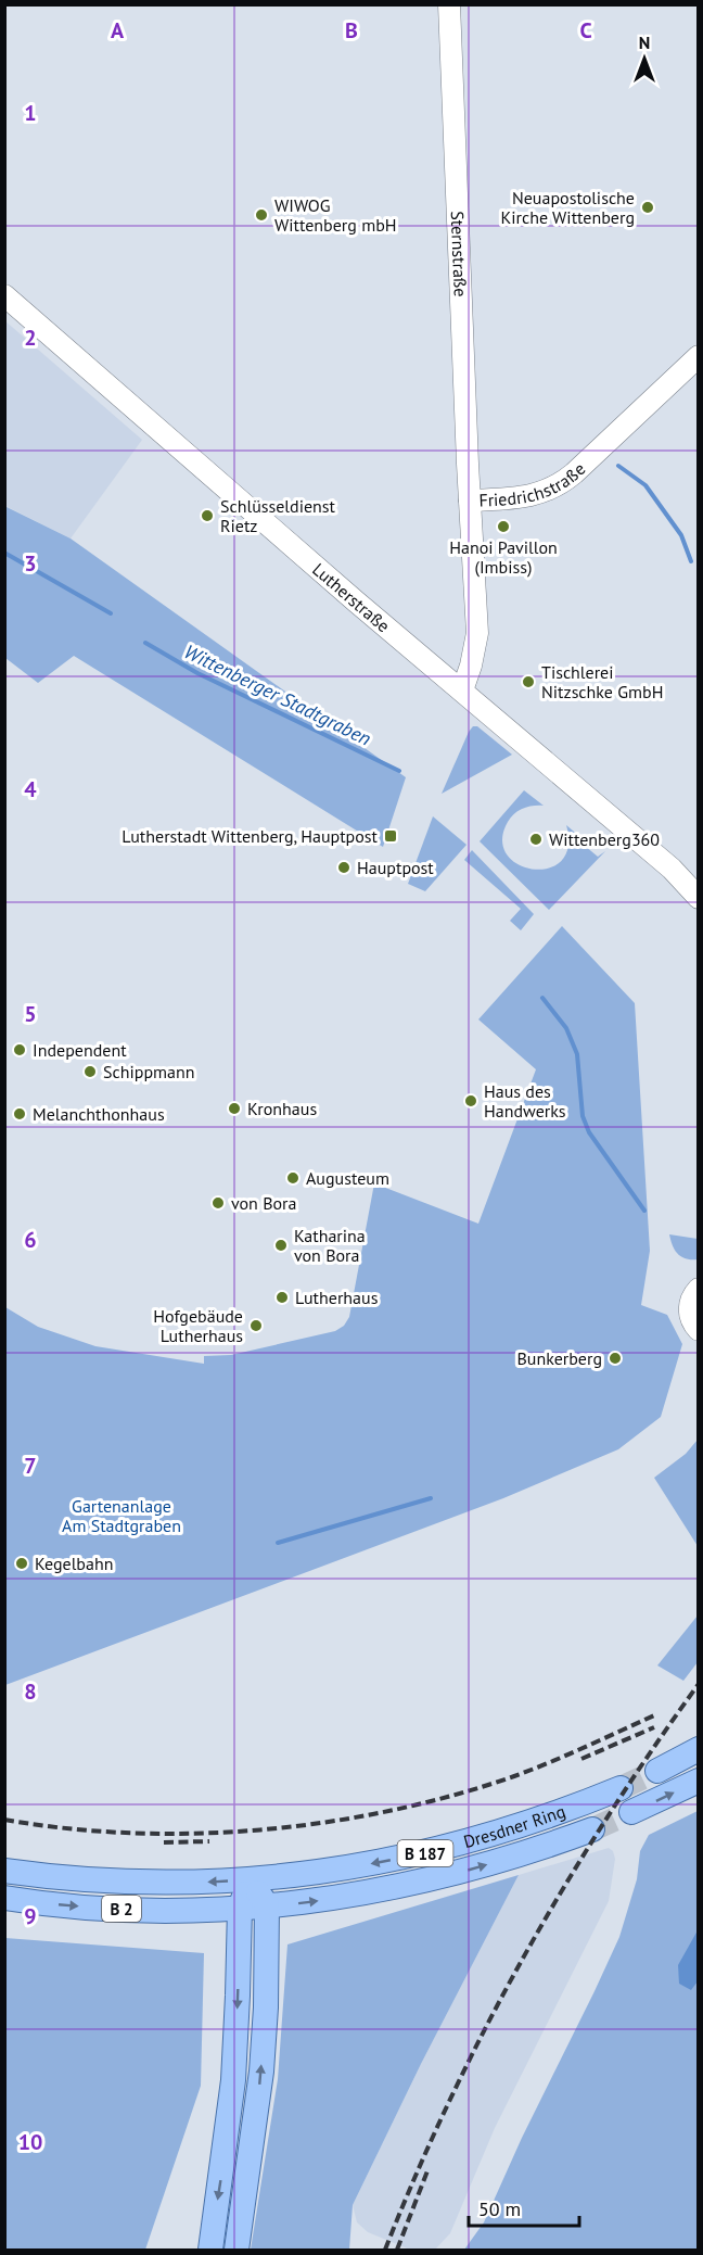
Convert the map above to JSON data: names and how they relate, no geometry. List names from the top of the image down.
{
  "streets": {
    "main road": ["Dresdner Ring", "B 187", "B 2"],
    "street": ["Sternstraße", "Friedrichstraße", "Lutherstraße"]
  },
  "crossings": [
    ["Sternstraße", "Friedrichstraße"],
    ["Friedrichstraße", "Lutherstraße"],
    ["Dresdner Ring", "B 2"]
  ],
  "water": ["Wittenberger Stadtgraben"],
  "parks": ["Gartenanlage Am Stadtgraben"],
  "places": {
    "other": [
      "Neuapostolische Kirche Wittenberg",
      "WIWOG Wittenberg mbH",
      "Schlüsseldienst Rietz",
      "Hanoi Pavillon (Imbiss)",
      "Tischlerei Nitzschke GmbH",
      "Wittenberg360",
      "Hauptpost",
      "Independent",
      "Schippmann",
      "Haus des Handwerks",
      "Kronhaus",
      "Melanchthonhaus",
      "Augusteum",
      "von Bora",
      "Katharina von Bora",
      "Lutherhaus",
      "Hofgebäude Lutherhaus",
      "Bunkerberg",
      "Kegelbahn"
    ],
    "transit": ["Lutherstadt Wittenberg, Hauptpost"]
  },
  "scale_bar": "50 m",
  "north": "top",
  "grid": {
    "columns": ["A", "B", "C"],
    "rows": [
      "1",
      "2",
      "3",
      "4",
      "5",
      "6",
      "7",
      "8",
      "9",
      "10"
    ]
  }
}
